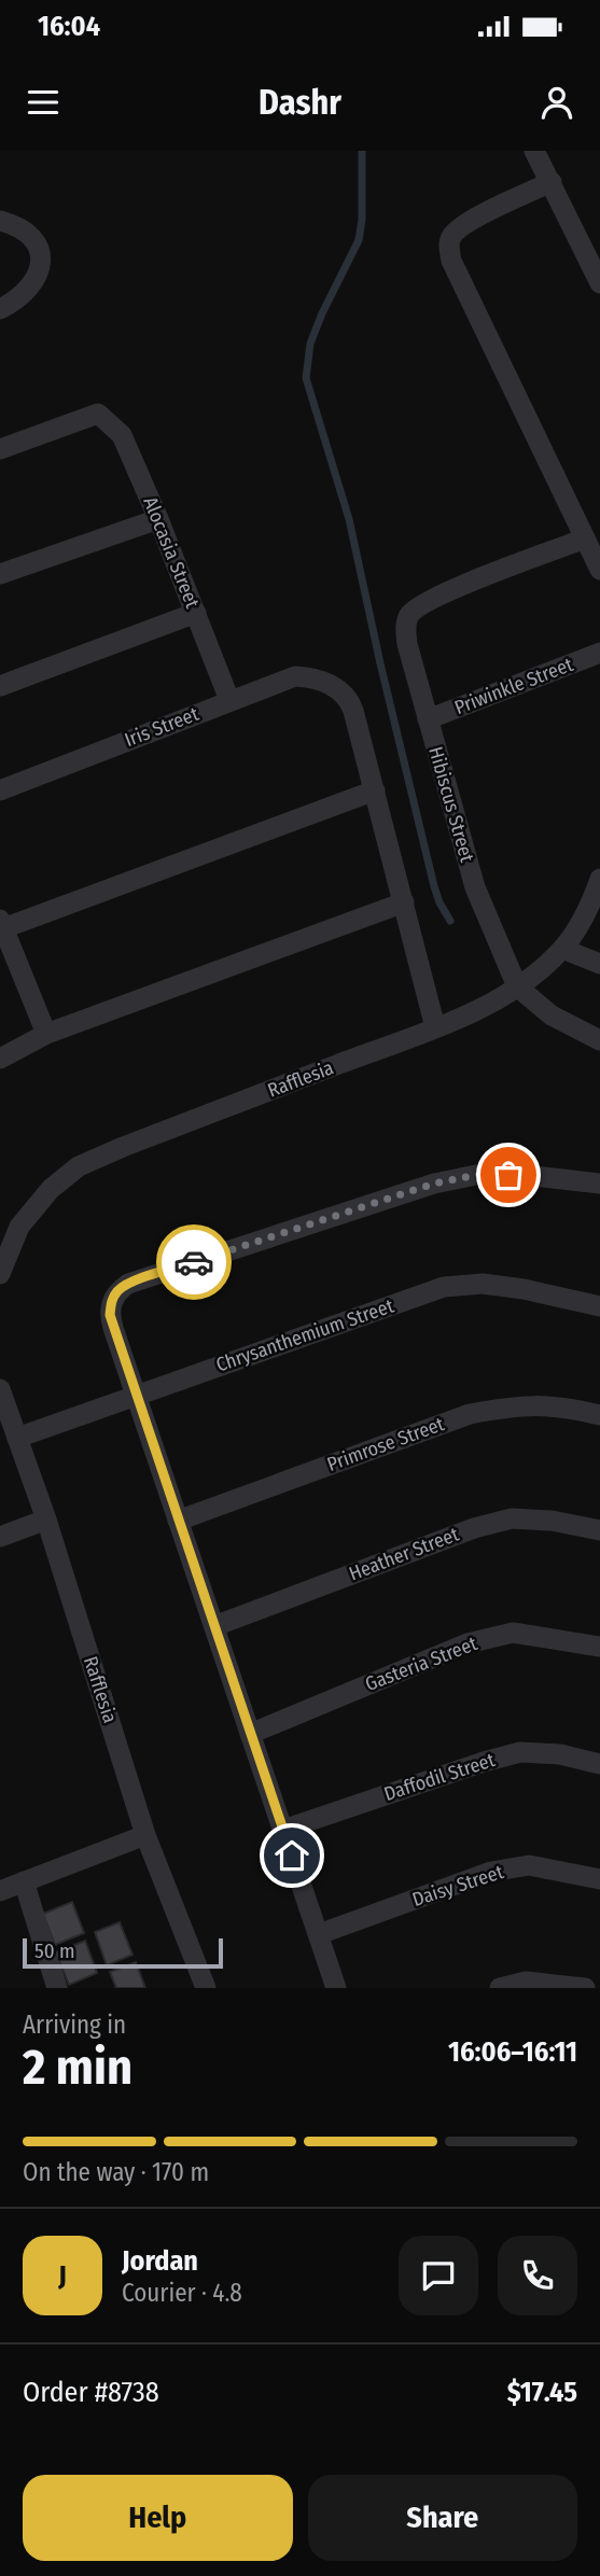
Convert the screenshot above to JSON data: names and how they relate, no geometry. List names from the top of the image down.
{
  "streets": {
    "street": [
      "Alocasia Street",
      "Priwinkle Street",
      "Iris Street",
      "Hibiscus Street",
      "Rafflesia",
      "Chrysanthemium Street",
      "Primrose Street",
      "Heather Street",
      "Gasteria Street",
      "Daffodil Street",
      "Daisy Street"
    ]
  },
  "crossings": [
    ["Alocasia Street", "Iris Street"],
    ["Priwinkle Street", "Hibiscus Street"],
    ["Hibiscus Street", "Rafflesia"],
    ["Rafflesia", "Chrysanthemium Street"]
  ],
  "scale_bar": "50 m",
  "page": {
    "status": "16:04",
    "header": "Dashr",
    "scale": "50 m",
    "heading": ["2 min", "Arriving in", "16:06–16:11"],
    "panel": [
      "Jordan",
      "Courier · 4.8",
      "Order #8738",
      "$17.45"
    ],
    "bar": "On the way · 170 m",
    "round": "J",
    "buttons": ["Help", "Share"]
  }
}
